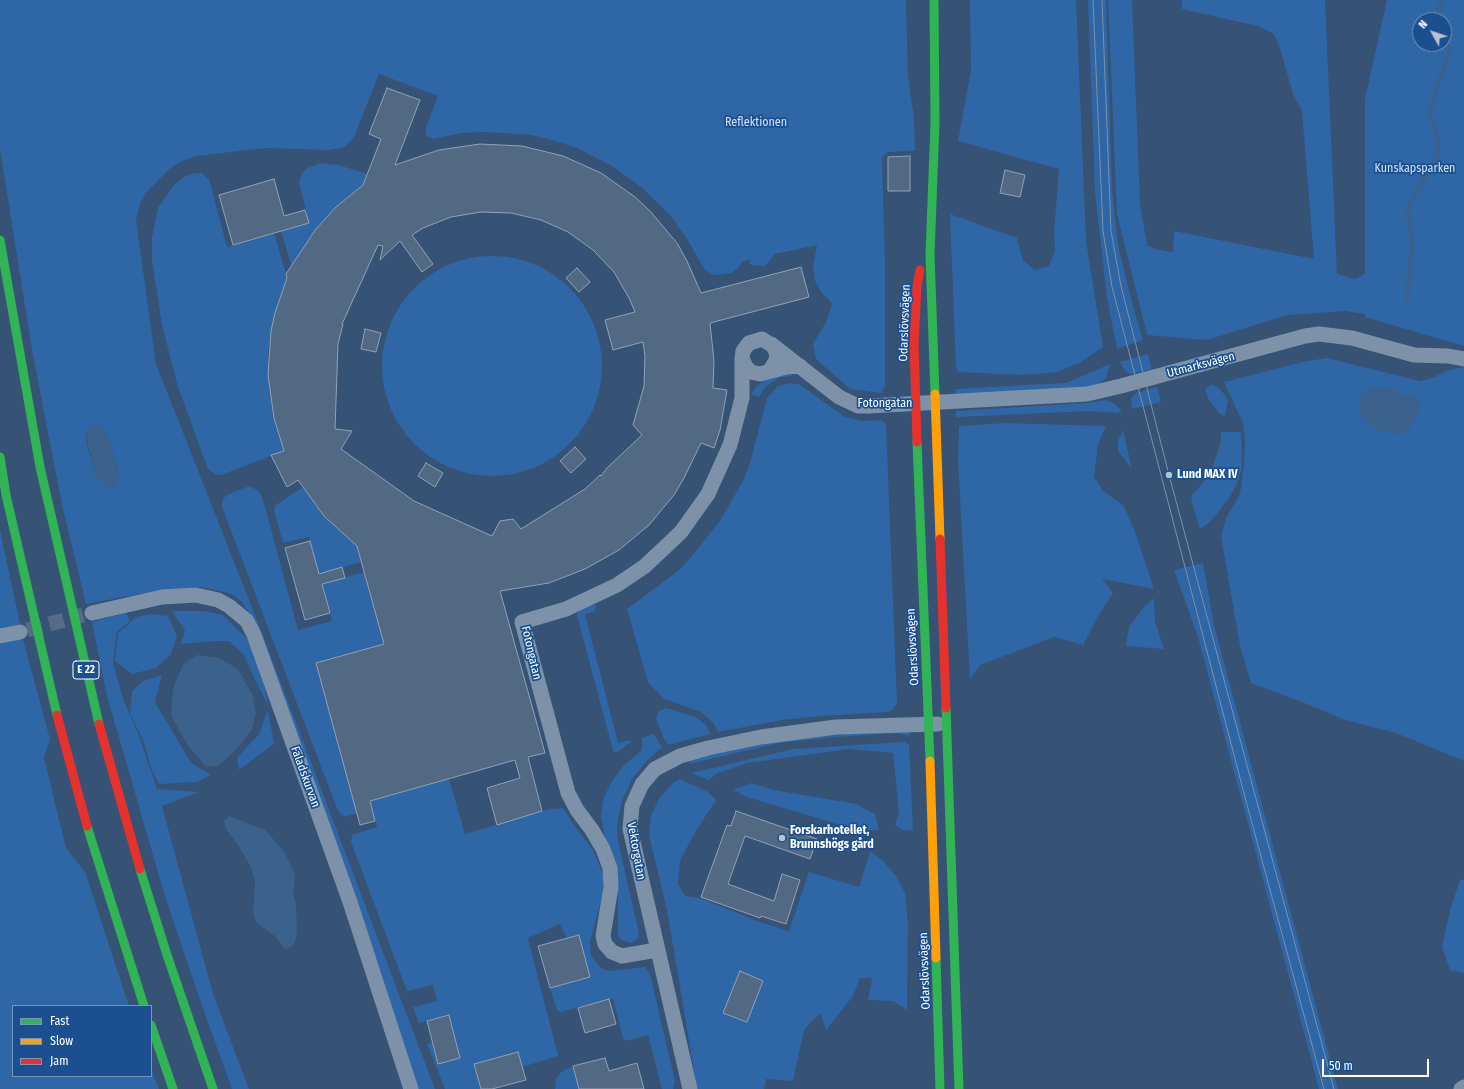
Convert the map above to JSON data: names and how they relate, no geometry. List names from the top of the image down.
{
  "streets": {
    "main road": ["Odarslövsvägen", "E 22"],
    "street": [
      "Utmarksvägen",
      "Fotongatan",
      "Fäladskurvan",
      "Vektorgatan"
    ]
  },
  "crossings": [
    ["Odarslövsvägen", "Utmarksvägen"],
    ["Odarslövsvägen", "Fotongatan"],
    ["Odarslövsvägen", "Vektorgatan"],
    ["Utmarksvägen", "Fotongatan"],
    ["Fotongatan", "Vektorgatan"]
  ],
  "parks": ["Reflektionen", "Kunskapsparken"],
  "places": ["Lund MAX IV", "Forskarhotellet, Brunnshögs gård"],
  "legend": ["Fast", "Slow", "Jam"],
  "scale_bar": "50 m",
  "north": "top left"
}
